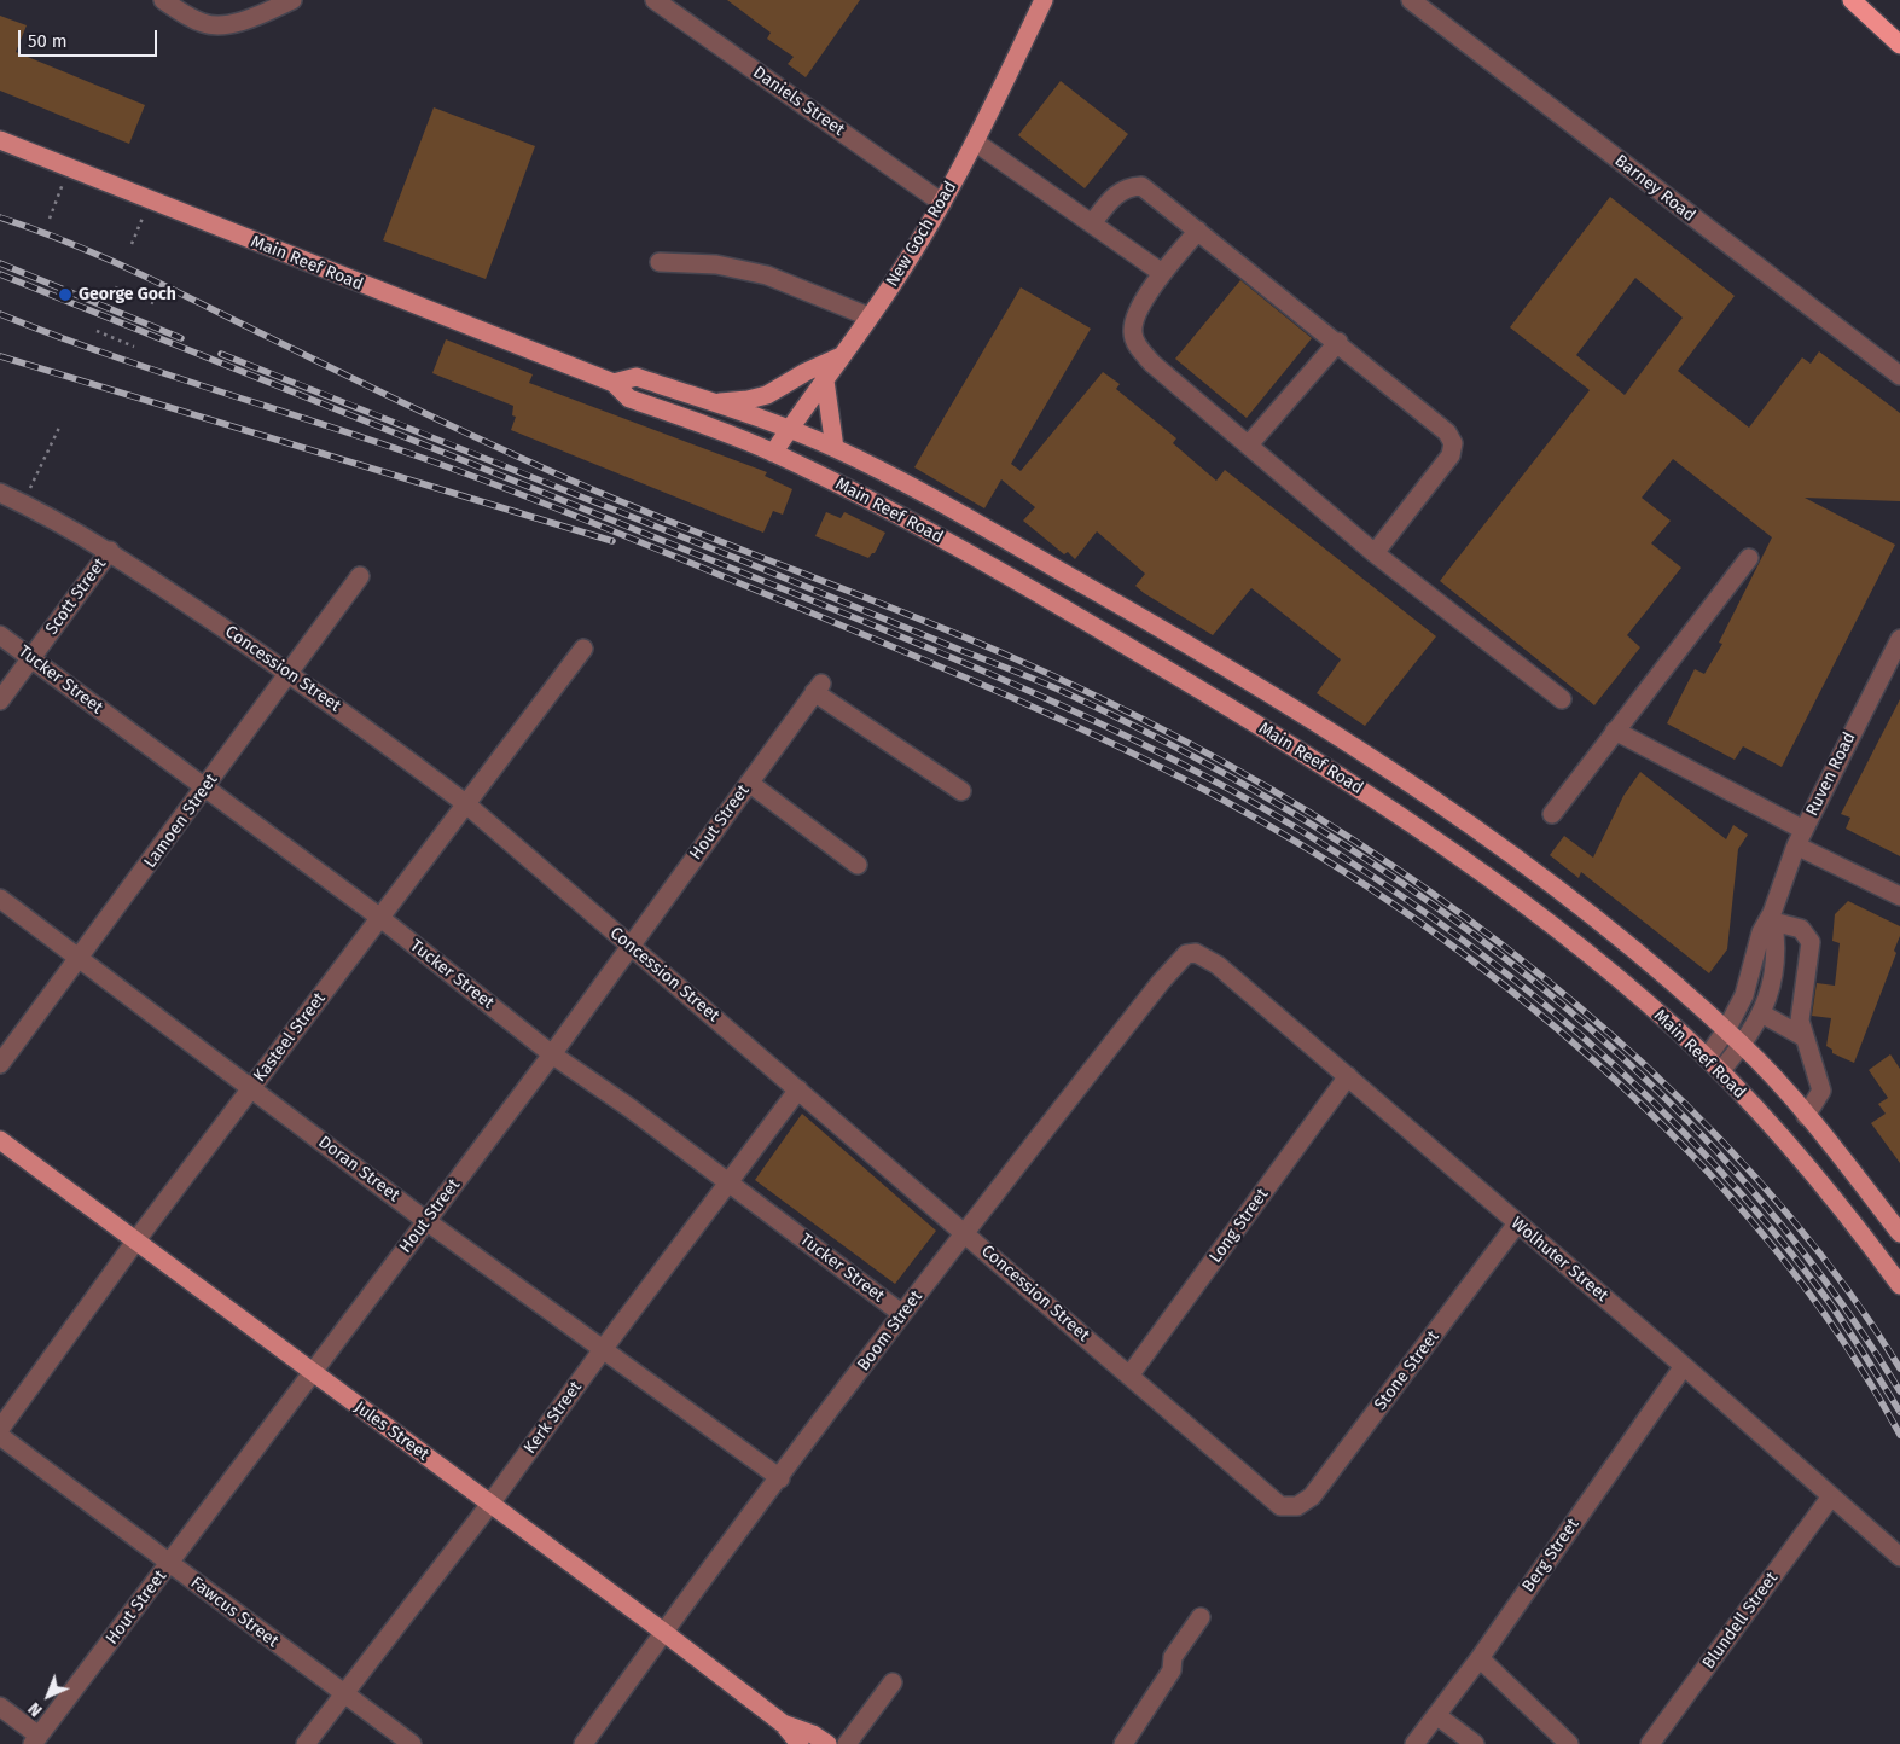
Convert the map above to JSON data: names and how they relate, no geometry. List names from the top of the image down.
{
  "streets": {
    "main road": ["New Goch Road", "Main Reef Road", "Jules Street"],
    "street": [
      "Daniels Street",
      "Barney Road",
      "Scott Street",
      "Concession Street",
      "Tucker Street",
      "Ruven Road",
      "Lamoen Street",
      "Hout Street",
      "Kasteel Street",
      "Doran Street",
      "Long Street",
      "Wolhuter Street",
      "Boom Street",
      "Stone Street",
      "Kerk Street",
      "Berg Street",
      "Fawcus Street",
      "Blundell Street"
    ]
  },
  "crossings": [
    ["Daniels Street", "New Goch Road"],
    ["New Goch Road", "Main Reef Road"],
    ["Main Reef Road", "Ruven Road"],
    ["Scott Street", "Concession Street"],
    ["Scott Street", "Tucker Street"],
    ["Concession Street", "Lamoen Street"],
    ["Concession Street", "Hout Street"],
    ["Concession Street", "Kasteel Street"],
    ["Concession Street", "Long Street"],
    ["Concession Street", "Boom Street"],
    ["Concession Street", "Stone Street"],
    ["Concession Street", "Kerk Street"],
    ["Tucker Street", "Lamoen Street"],
    ["Tucker Street", "Hout Street"],
    ["Tucker Street", "Kasteel Street"],
    ["Tucker Street", "Boom Street"],
    ["Tucker Street", "Kerk Street"],
    ["Lamoen Street", "Doran Street"],
    ["Hout Street", "Doran Street"],
    ["Hout Street", "Jules Street"],
    ["Hout Street", "Fawcus Street"],
    ["Kasteel Street", "Doran Street"],
    ["Kasteel Street", "Jules Street"],
    ["Doran Street", "Boom Street"],
    ["Doran Street", "Kerk Street"],
    ["Long Street", "Wolhuter Street"],
    ["Wolhuter Street", "Boom Street"],
    ["Wolhuter Street", "Stone Street"],
    ["Wolhuter Street", "Berg Street"],
    ["Wolhuter Street", "Blundell Street"],
    ["Boom Street", "Jules Street"],
    ["Kerk Street", "Jules Street"],
    ["Kerk Street", "Fawcus Street"]
  ],
  "places": ["George Goch"],
  "scale_bar": "50 m",
  "north": "bottom left"
}
